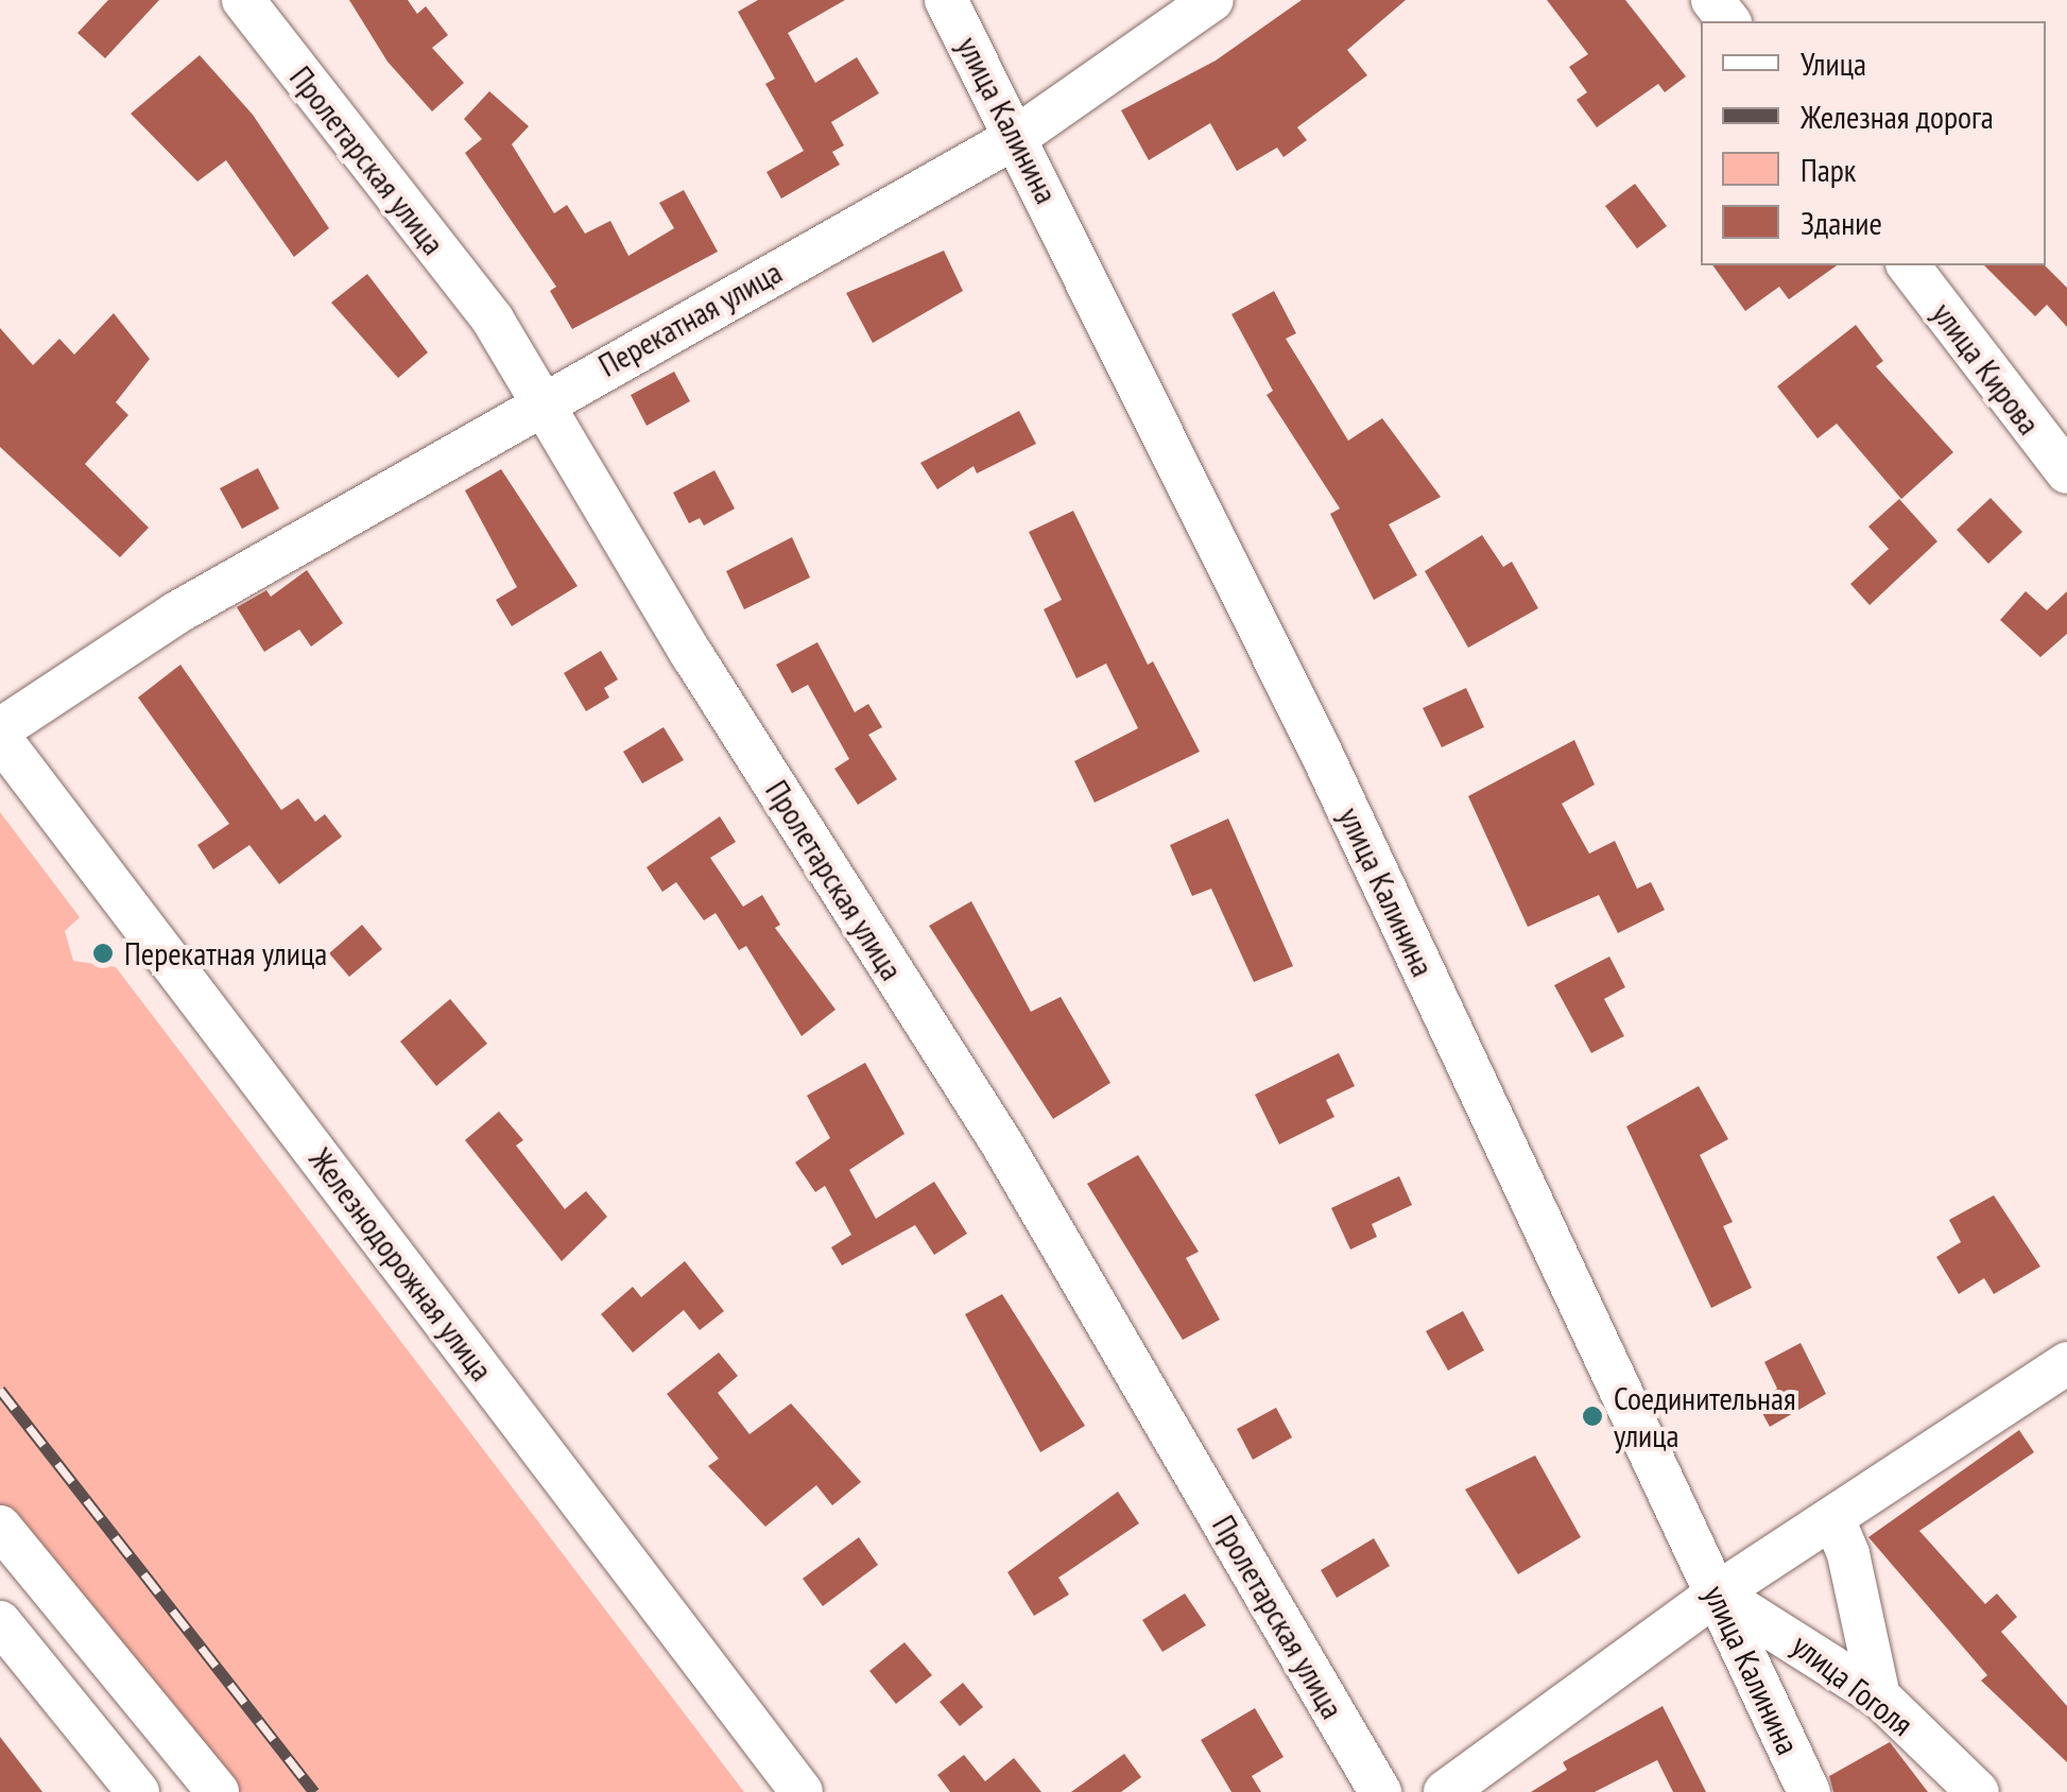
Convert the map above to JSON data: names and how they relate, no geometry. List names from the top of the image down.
{
  "streets": {
    "street": [
      "улица Калинина",
      "Пролетарская улица",
      "Перекатная улица",
      "улица Кирова",
      "Железнодорожная улица",
      "улица Гоголя"
    ]
  },
  "crossings": [
    ["улица Калинина", "Перекатная улица"],
    ["улица Калинина", "улица Гоголя"],
    ["Пролетарская улица", "Перекатная улица"]
  ],
  "places": ["Перекатная улица", "Соединительная улица"],
  "legend": [
    "Улица",
    "Железная дорога",
    "Парк",
    "Здание"
  ]
}
